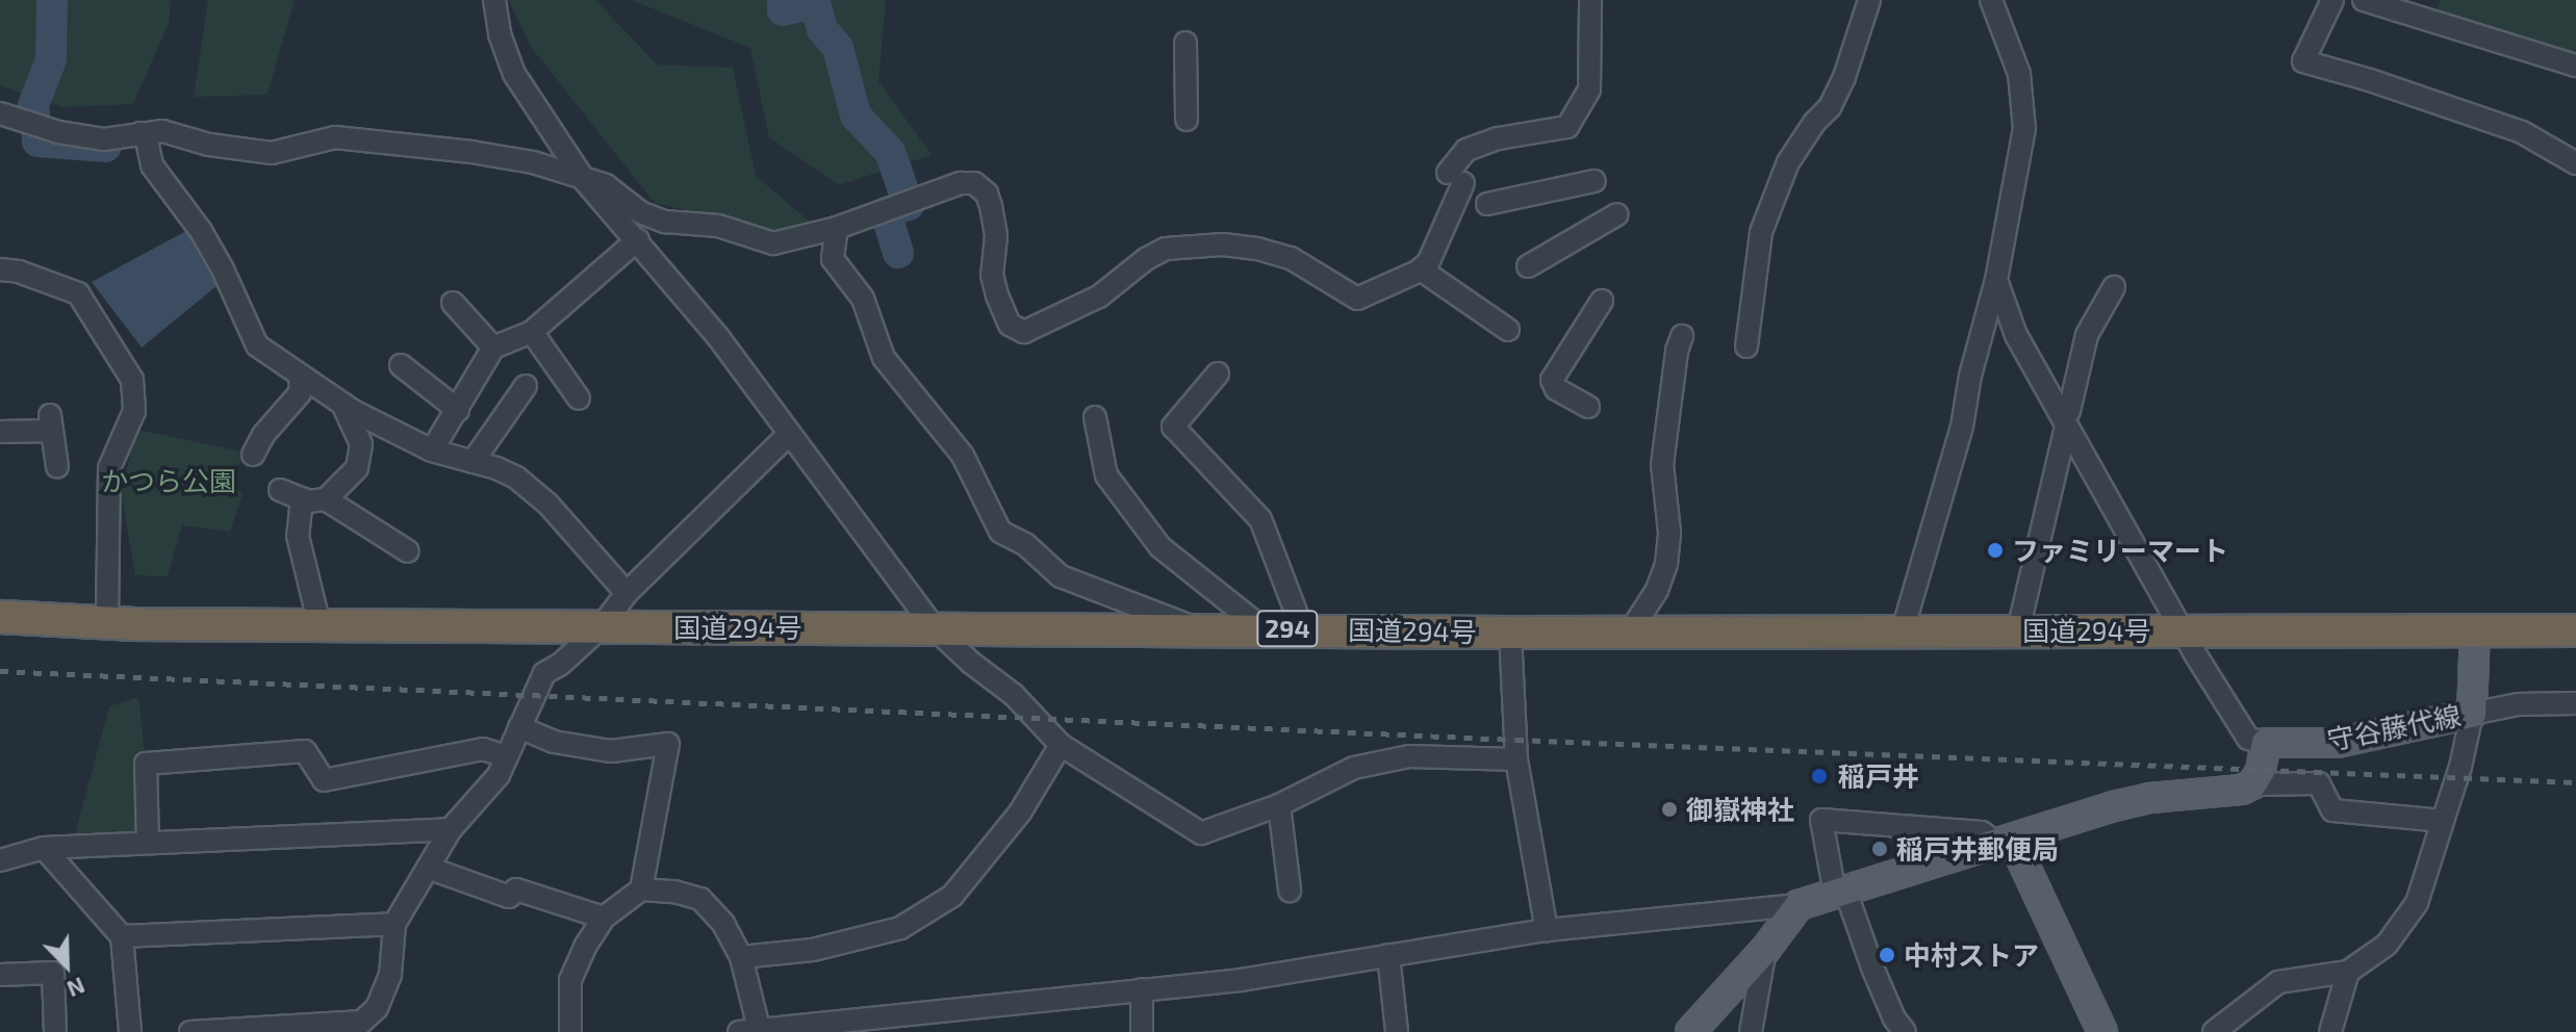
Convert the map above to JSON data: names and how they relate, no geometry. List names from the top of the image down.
{
  "streets": {
    "highway": ["国道294号", "294"],
    "main road": ["守谷藤代線"]
  },
  "crossings": [
    ["国道294号", "守谷藤代線"]
  ],
  "parks": ["かつら公園"],
  "places": [
    "ファミリーマート",
    "稲戸井",
    "御嶽神社",
    "稲戸井郵便局",
    "中村ストア"
  ],
  "north": "bottom right"
}
